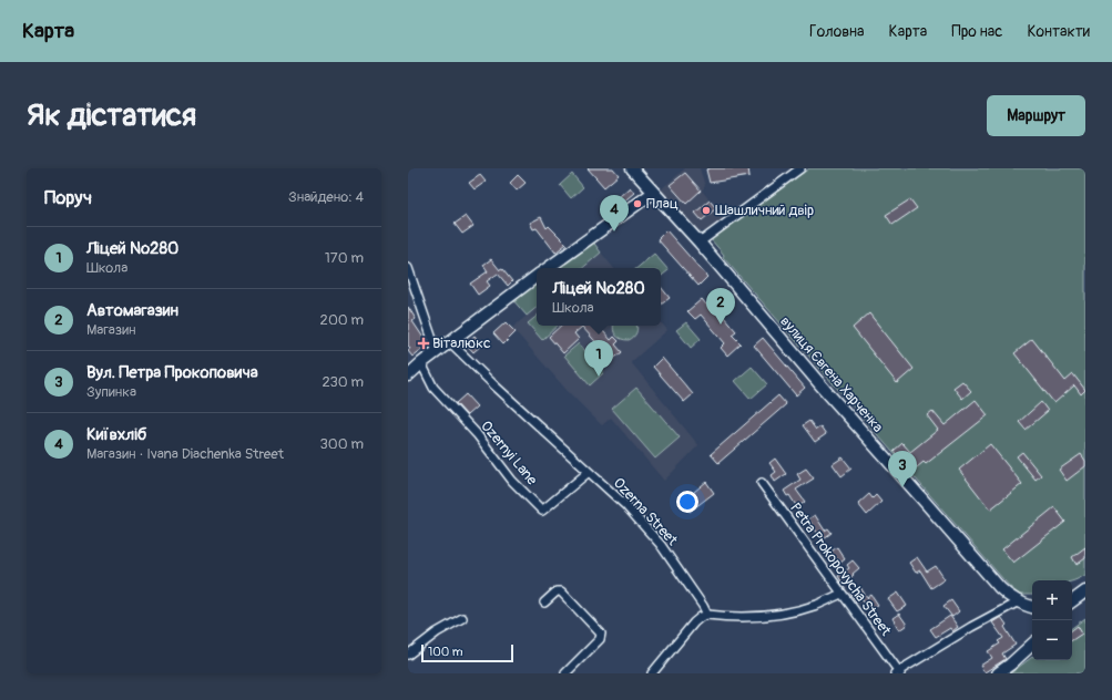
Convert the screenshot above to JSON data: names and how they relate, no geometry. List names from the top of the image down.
{
  "streets": {
    "main road": ["вулиця Євгена Харченка"],
    "street": ["Ozernyi Lane", "Ozerna Street", "Petra Prokopovycha Street"]
  },
  "crossings": [
    ["вулиця Євгена Харченка", "Petra Prokopovycha Street"],
    ["Ozernyi Lane", "Ozerna Street"]
  ],
  "places": {
    "other": ["Плац", "Шашличний двір"],
    "health": ["Віталюкс"]
  },
  "scale_bar": "100 m",
  "page": {
    "header": "Карта",
    "nav": [
      "Головна",
      "Карта",
      "Про нас",
      "Контакти"
    ],
    "buttons": "Маршрут",
    "title": "Як дістатися",
    "heading": ["Поруч", "Знайдено: 4"],
    "pins": [
      "4",
      "2",
      "1",
      "3"
    ],
    "list": [
      {
        "mark": "1",
        "name": "Ліцей №280",
        "note": "Школа",
        "value": "170 m"
      },
      {
        "mark": "2",
        "name": "Автомагазин",
        "note": "Магазин",
        "value": "200 m"
      },
      {
        "mark": "3",
        "name": "Вул. Петра Прокоповича",
        "note": "Зупинка",
        "value": "230 m"
      },
      {
        "mark": "4",
        "name": "Київхліб",
        "note": "Магазин · Ivana Diachenka Street",
        "value": "300 m"
      }
    ],
    "popup": ["Ліцей №280", "Школа"],
    "map_buttons": ["+", "−"],
    "scale": "100 m"
  }
}
